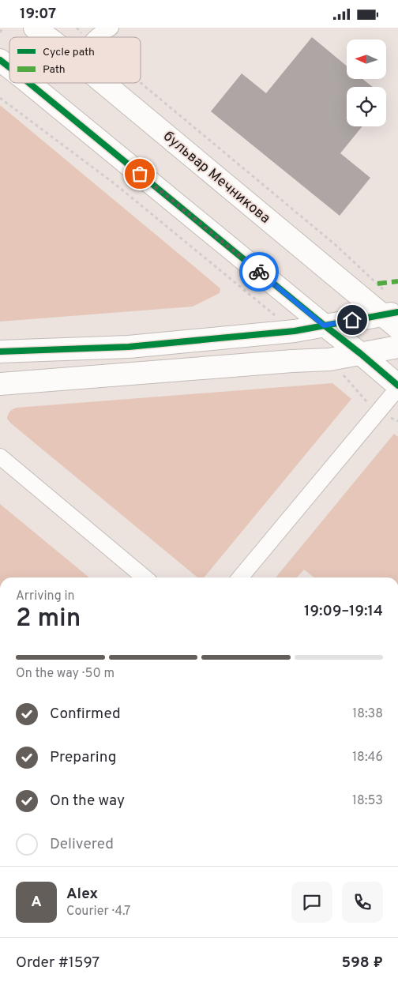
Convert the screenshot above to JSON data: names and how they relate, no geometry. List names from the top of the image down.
{
  "streets": {
    "street": ["бульвар Мечникова"]
  },
  "legend": ["Cycle path", "Path"],
  "north": "left",
  "page": {
    "status": "19:07",
    "heading": ["2 min", "Arriving in", "19:09–19:14"],
    "panel": [
      "Alex",
      "Courier · 4.7",
      "Order #1597",
      "598 ₽"
    ],
    "bar": "On the way · 50 m",
    "list": [
      ["Confirmed", "18:38"],
      ["Preparing", "18:46"],
      ["On the way", "18:53"],
      "Delivered"
    ],
    "round": "A"
  }
}
